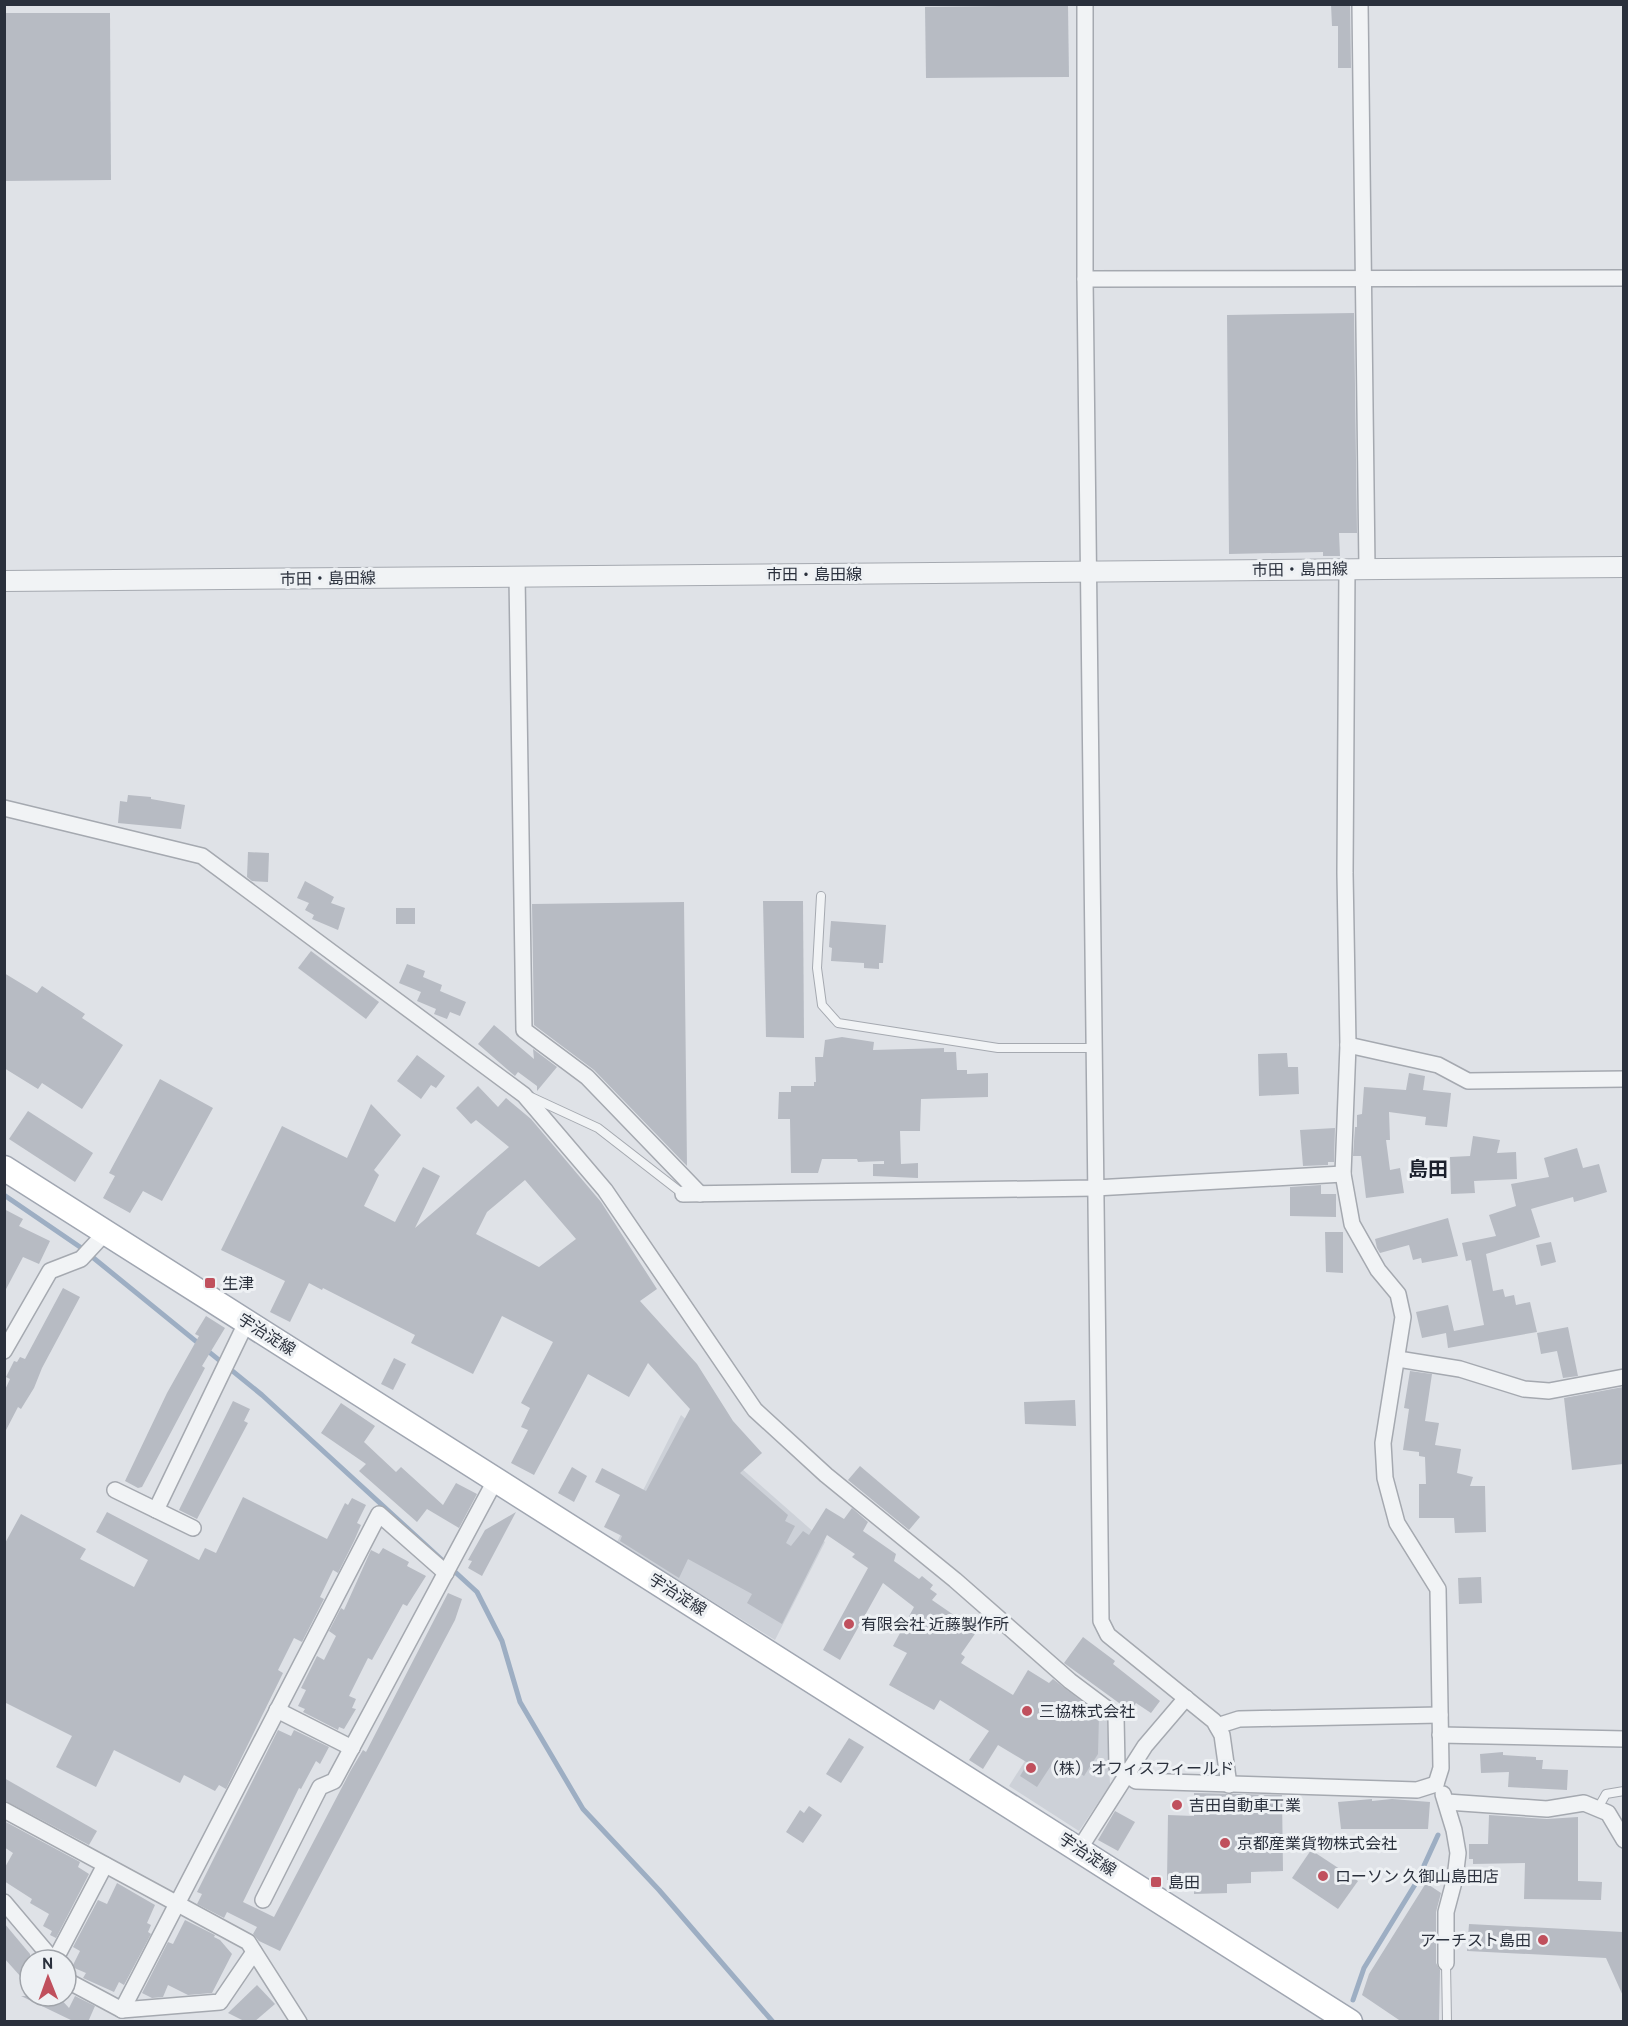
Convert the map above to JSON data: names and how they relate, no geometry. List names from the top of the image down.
{
  "streets": {
    "main road": ["宇治淀線"],
    "street": ["市田・島田線"]
  },
  "districts": ["島田"],
  "places": {
    "transit": ["生津", "島田"],
    "other": [
      "有限会社 近藤製作所",
      "三協株式会社",
      "（株）オフィスフィールド",
      "吉田自動車工業",
      "京都産業貨物株式会社",
      "ローソン 久御山島田店",
      "アーチスト島田"
    ]
  },
  "north": "top"
}
